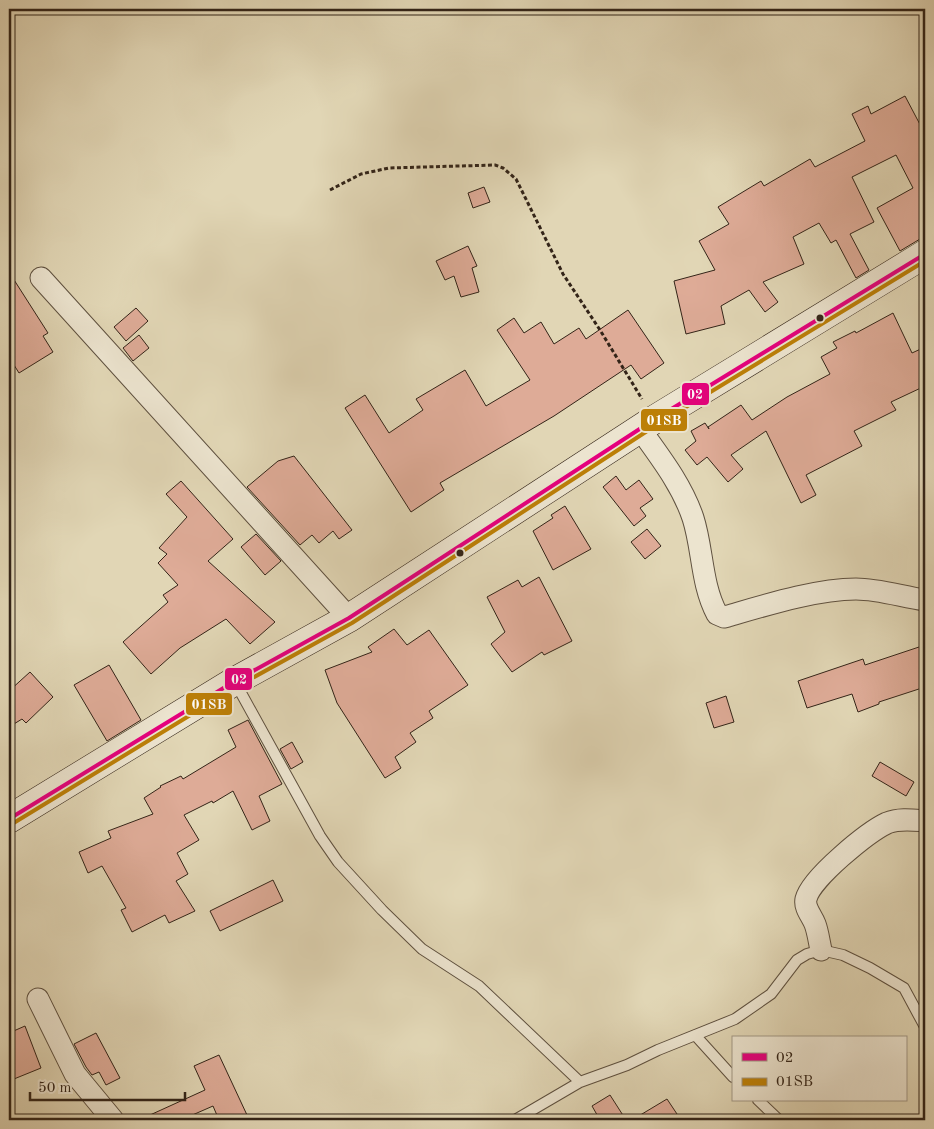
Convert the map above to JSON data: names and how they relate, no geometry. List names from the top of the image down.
{
  "lines": ["transit line 02", "transit line 01SB"],
  "legend": ["02", "01SB"],
  "scale_bar": "50 m"
}
